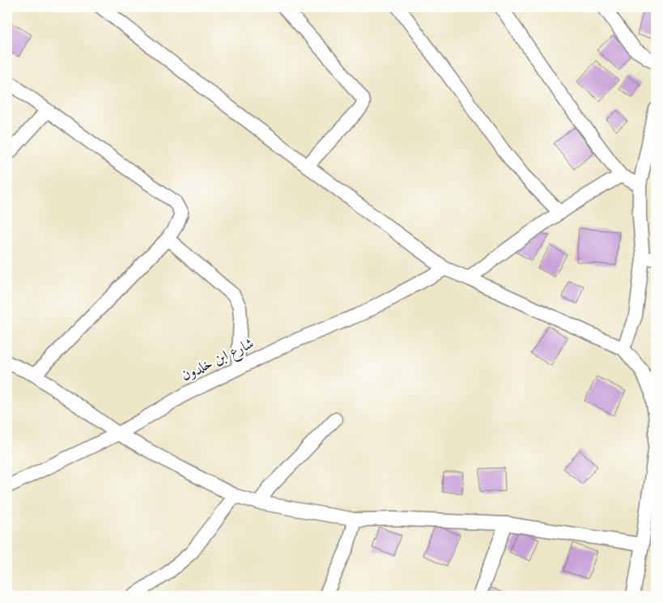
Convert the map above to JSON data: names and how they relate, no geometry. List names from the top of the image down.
{
  "streets": {
    "street": ["شارع ابن خلدون"]
  }
}
